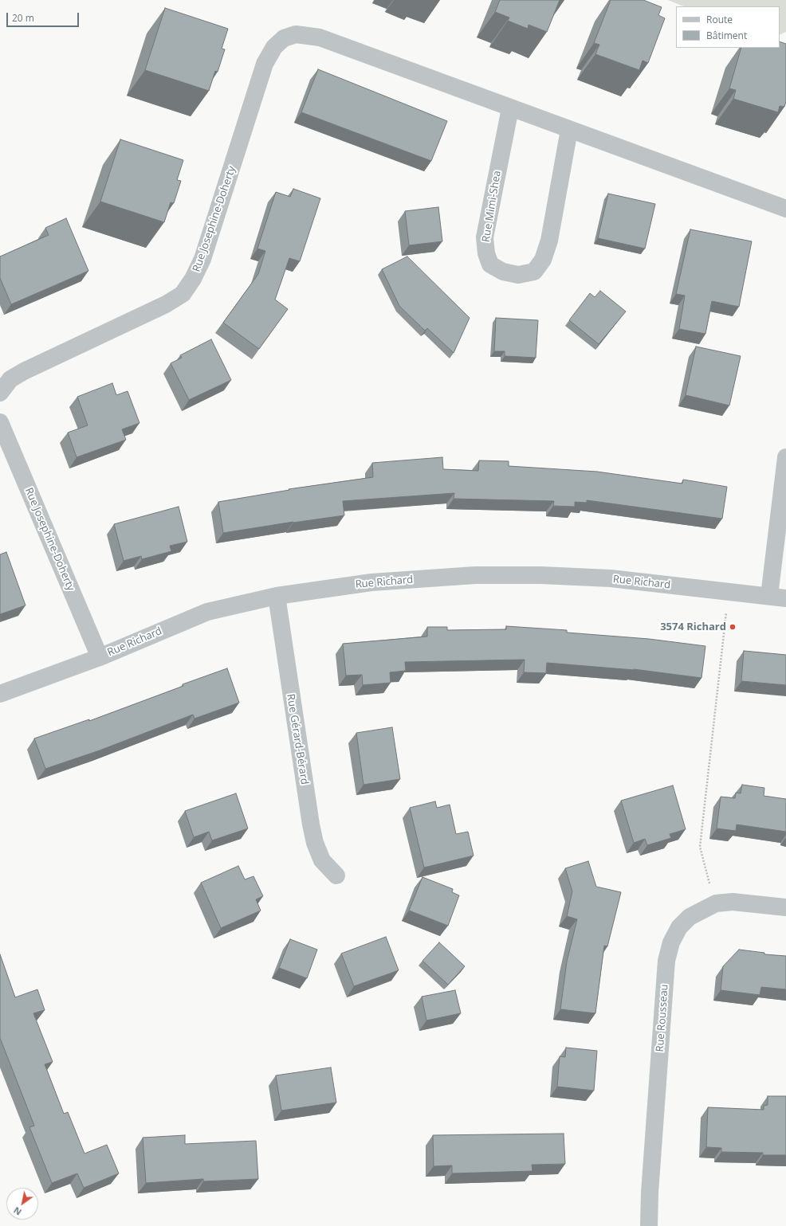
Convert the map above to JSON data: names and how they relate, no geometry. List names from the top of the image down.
{
  "streets": {
    "street": [
      "Rue Mimi-Shea",
      "Rue Josephine-Doherty",
      "Rue Richard",
      "Rue Gérard-Bérard",
      "Rue Rousseau"
    ]
  },
  "crossings": [
    ["Rue Mimi-Shea", "Rue Josephine-Doherty"],
    ["Rue Josephine-Doherty", "Rue Richard"],
    ["Rue Richard", "Rue Gérard-Bérard"]
  ],
  "places": ["3574 Richard"],
  "legend": ["Route", "Bâtiment"],
  "scale_bar": "20 m",
  "north": "bottom left"
}
